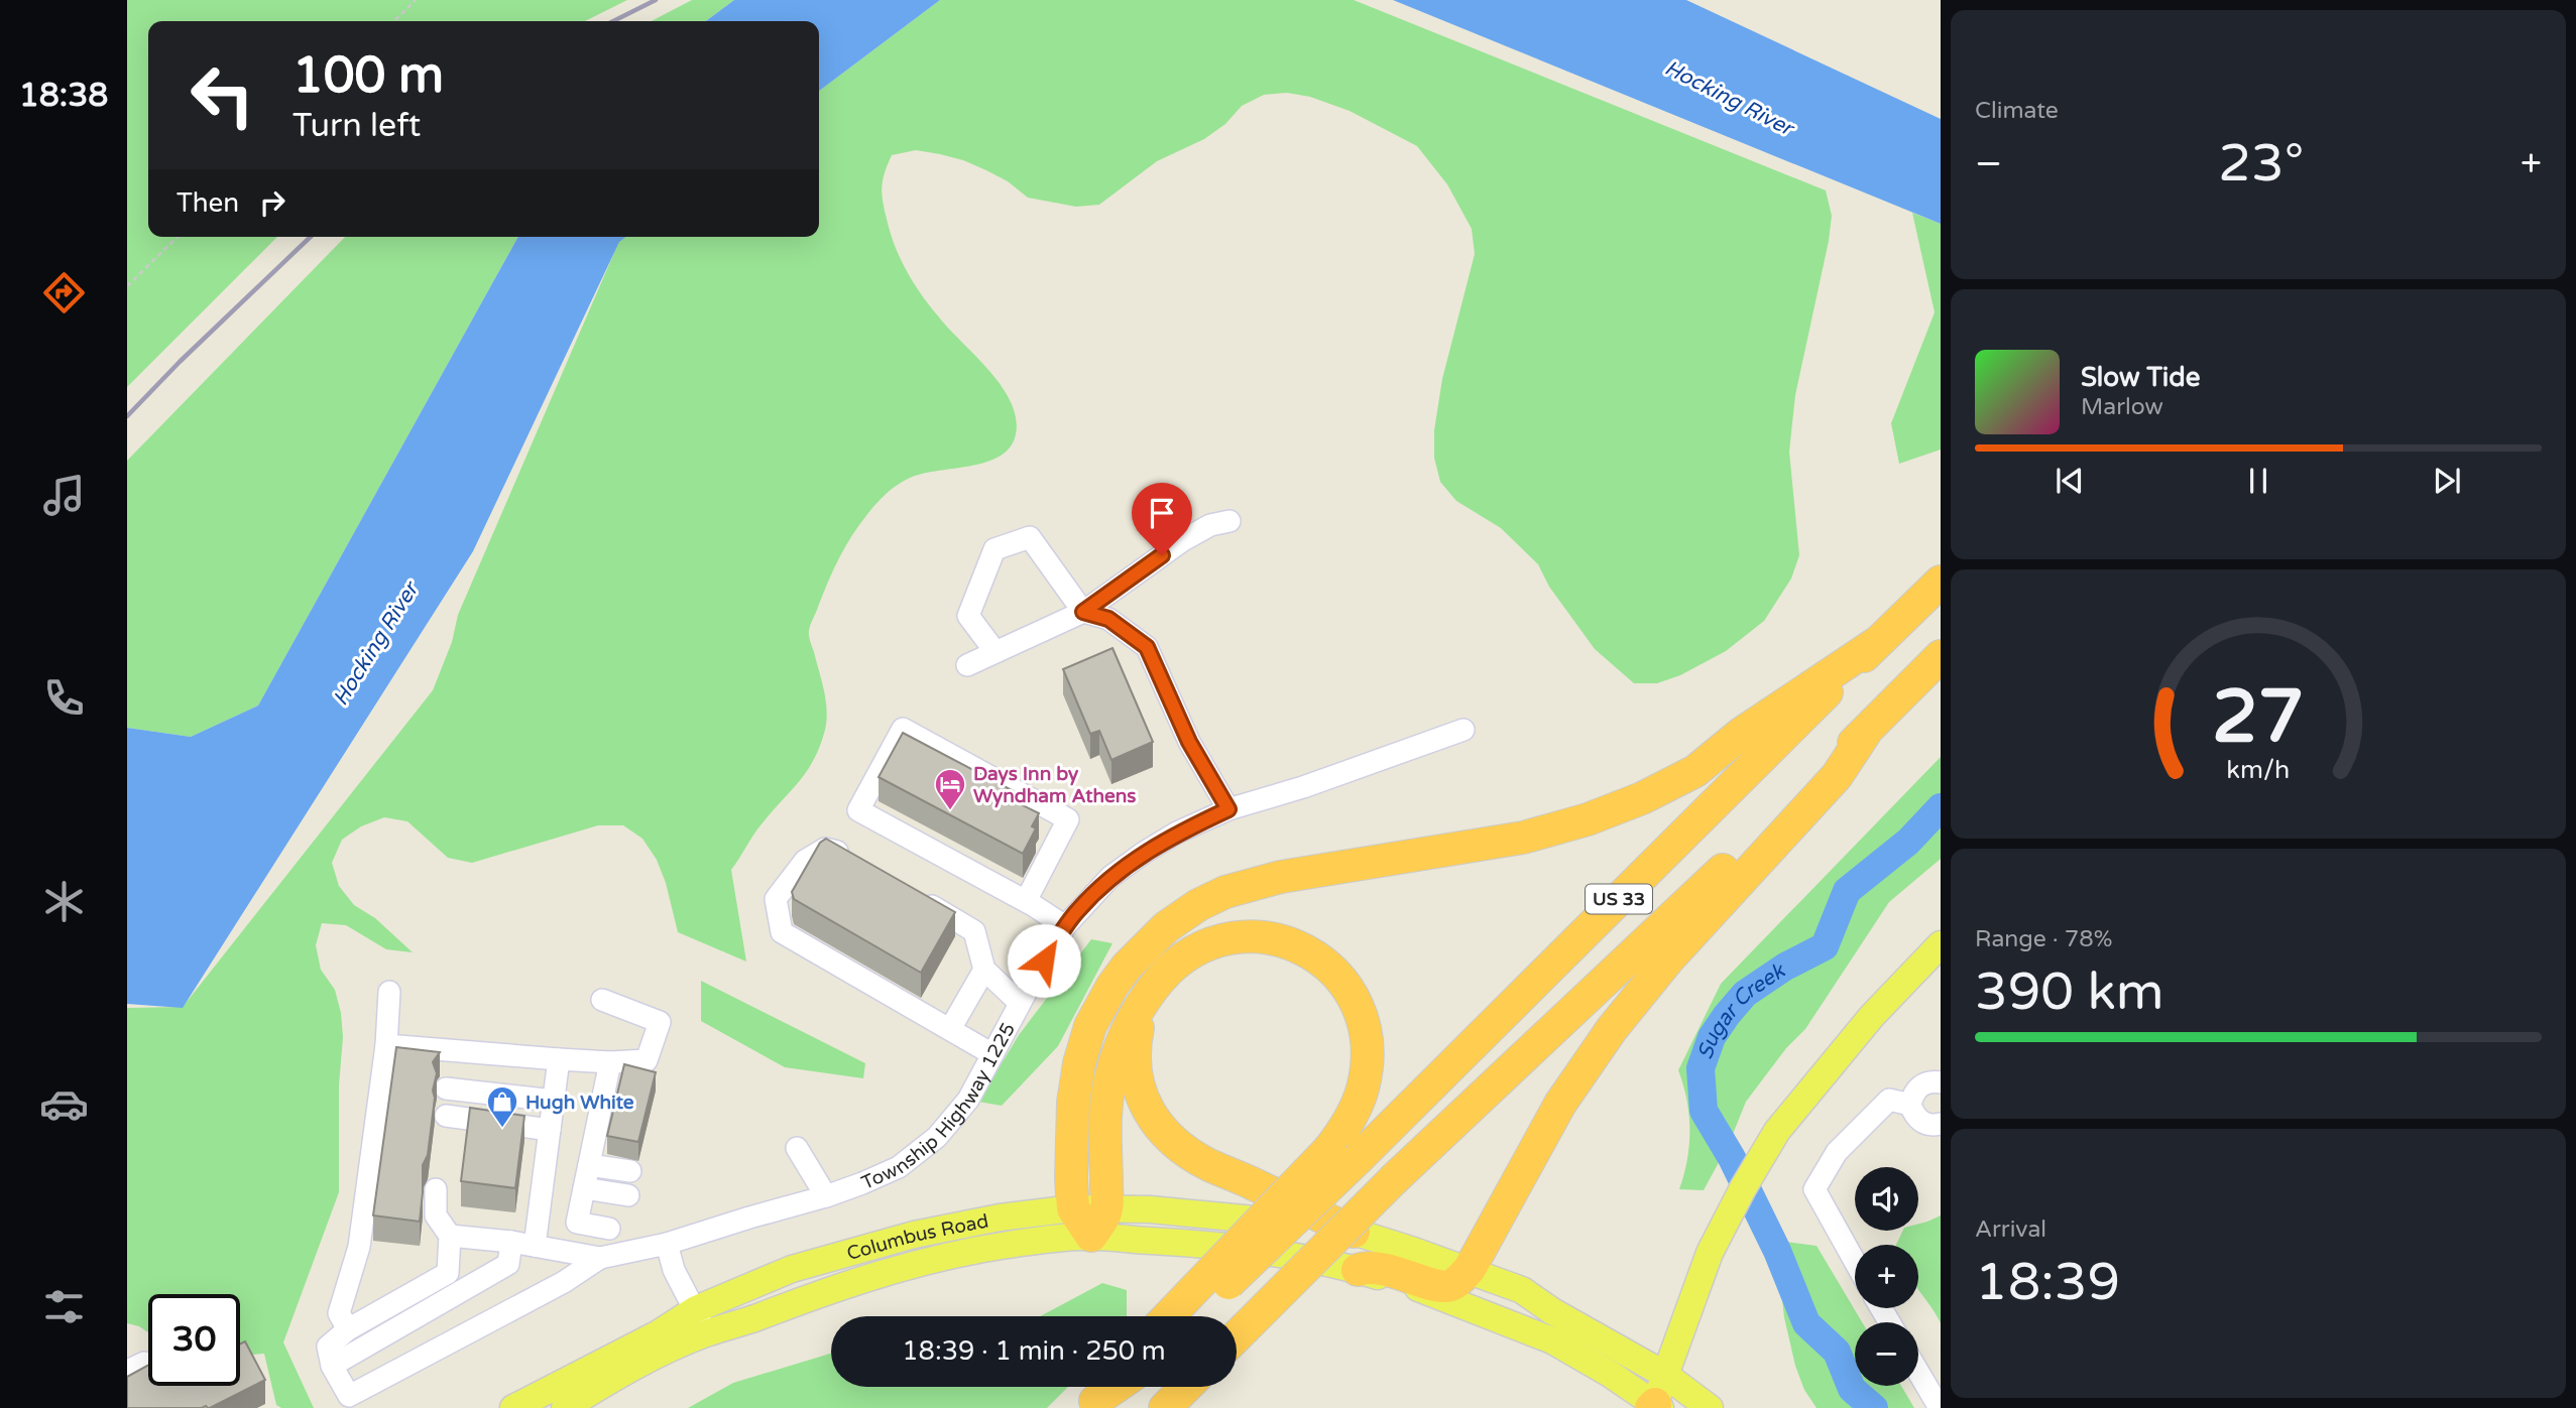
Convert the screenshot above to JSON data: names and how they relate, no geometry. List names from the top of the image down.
{
  "streets": {
    "highway": ["US 33"],
    "main road": ["Columbus Road"],
    "street": ["Township Highway 1225"]
  },
  "water": ["Hocking River", "Sugar Creek"],
  "places": {
    "hotel": ["Days Inn by Wyndham Athens"],
    "shop": ["Hugh White"]
  },
  "page": {
    "tabs": "18:38",
    "tile": [
      "Climate",
      ["Range · 78%", "390 km"],
      ["Arrival", "18:39"]
    ],
    "turn": ["100 m", "Turn left"],
    "heat": ["−", "23°", "+"],
    "then": "Then",
    "song": ["Slow Tide", "Marlow"],
    "map_buttons": ["+", "−"],
    "limit": "30",
    "trip": "18:39 · 1 min · 250 m",
    "gauge": ["27", "km/h"]
  }
}
